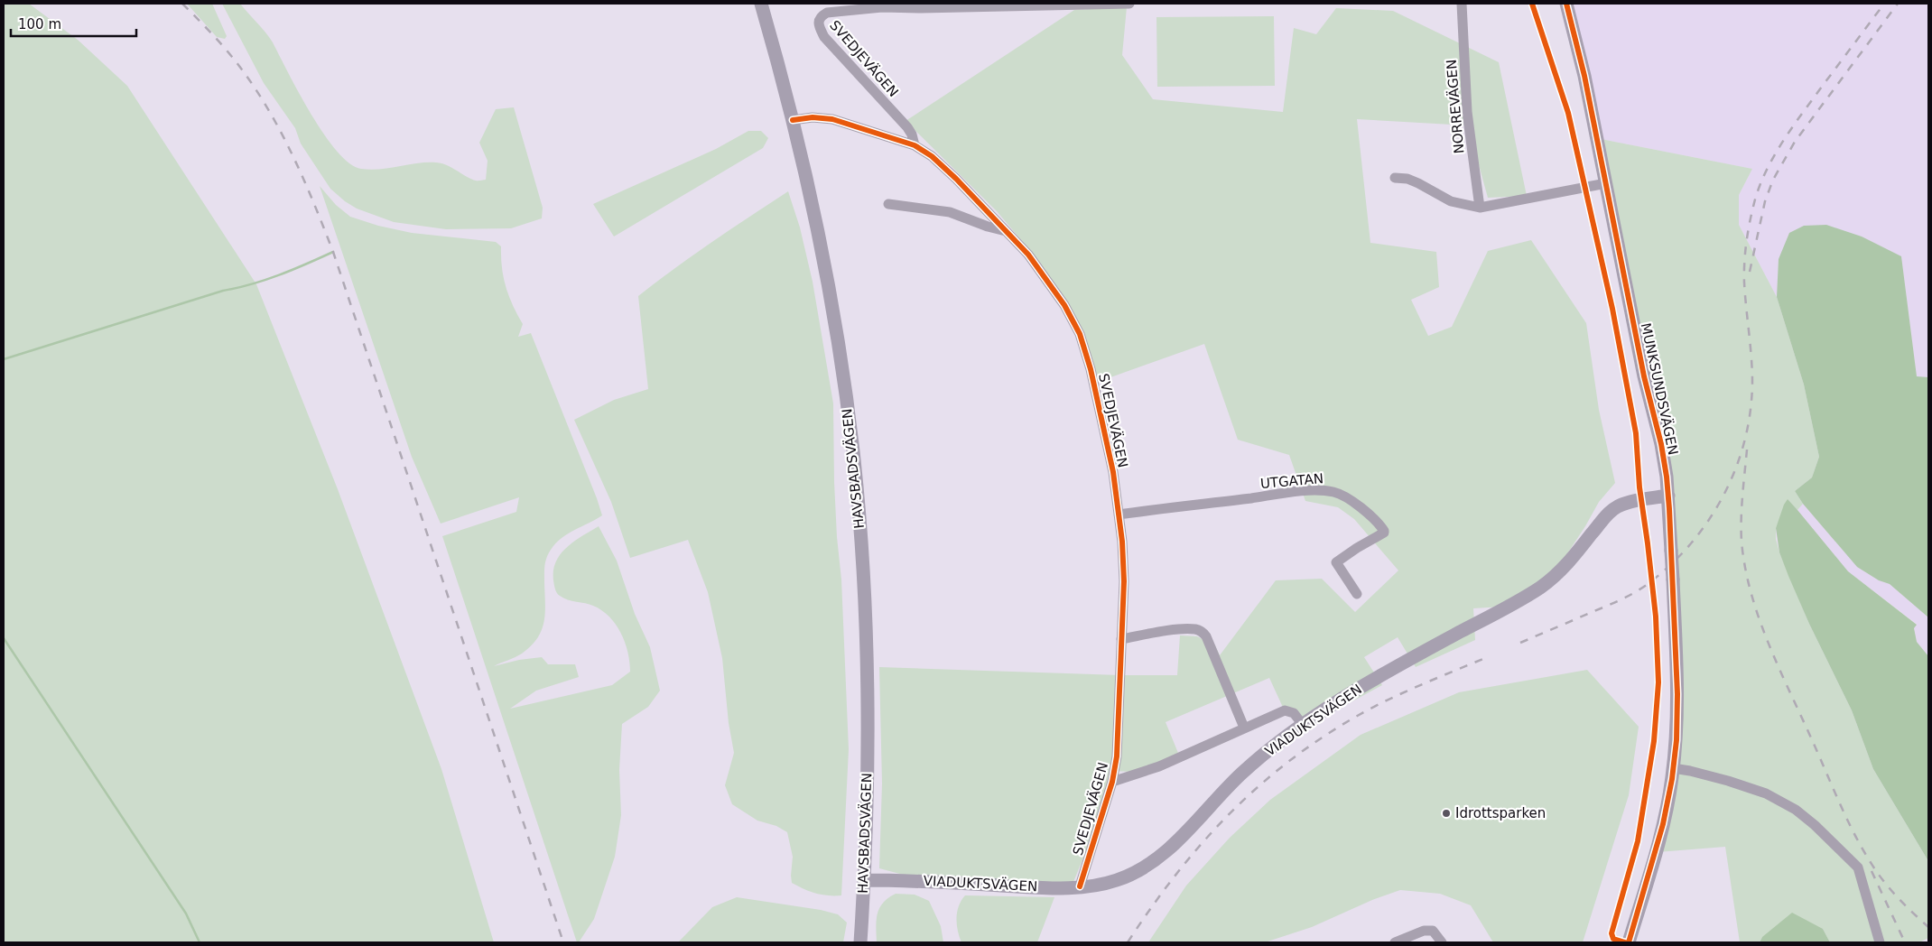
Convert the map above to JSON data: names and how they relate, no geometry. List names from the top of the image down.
{
  "streets": {
    "street": [
      "SVEDJEVÄGEN",
      "NORREVÄGEN",
      "MUNKSUNDSVÄGEN",
      "HAVSBADSVÄGEN",
      "UTGATAN",
      "VIADUKTSVÄGEN"
    ]
  },
  "crossings": [
    ["SVEDJEVÄGEN", "HAVSBADSVÄGEN"],
    ["SVEDJEVÄGEN", "UTGATAN"],
    ["SVEDJEVÄGEN", "VIADUKTSVÄGEN"],
    ["MUNKSUNDSVÄGEN", "VIADUKTSVÄGEN"],
    ["HAVSBADSVÄGEN", "VIADUKTSVÄGEN"]
  ],
  "places": ["Idrottsparken"],
  "scale_bar": "100 m"
}
